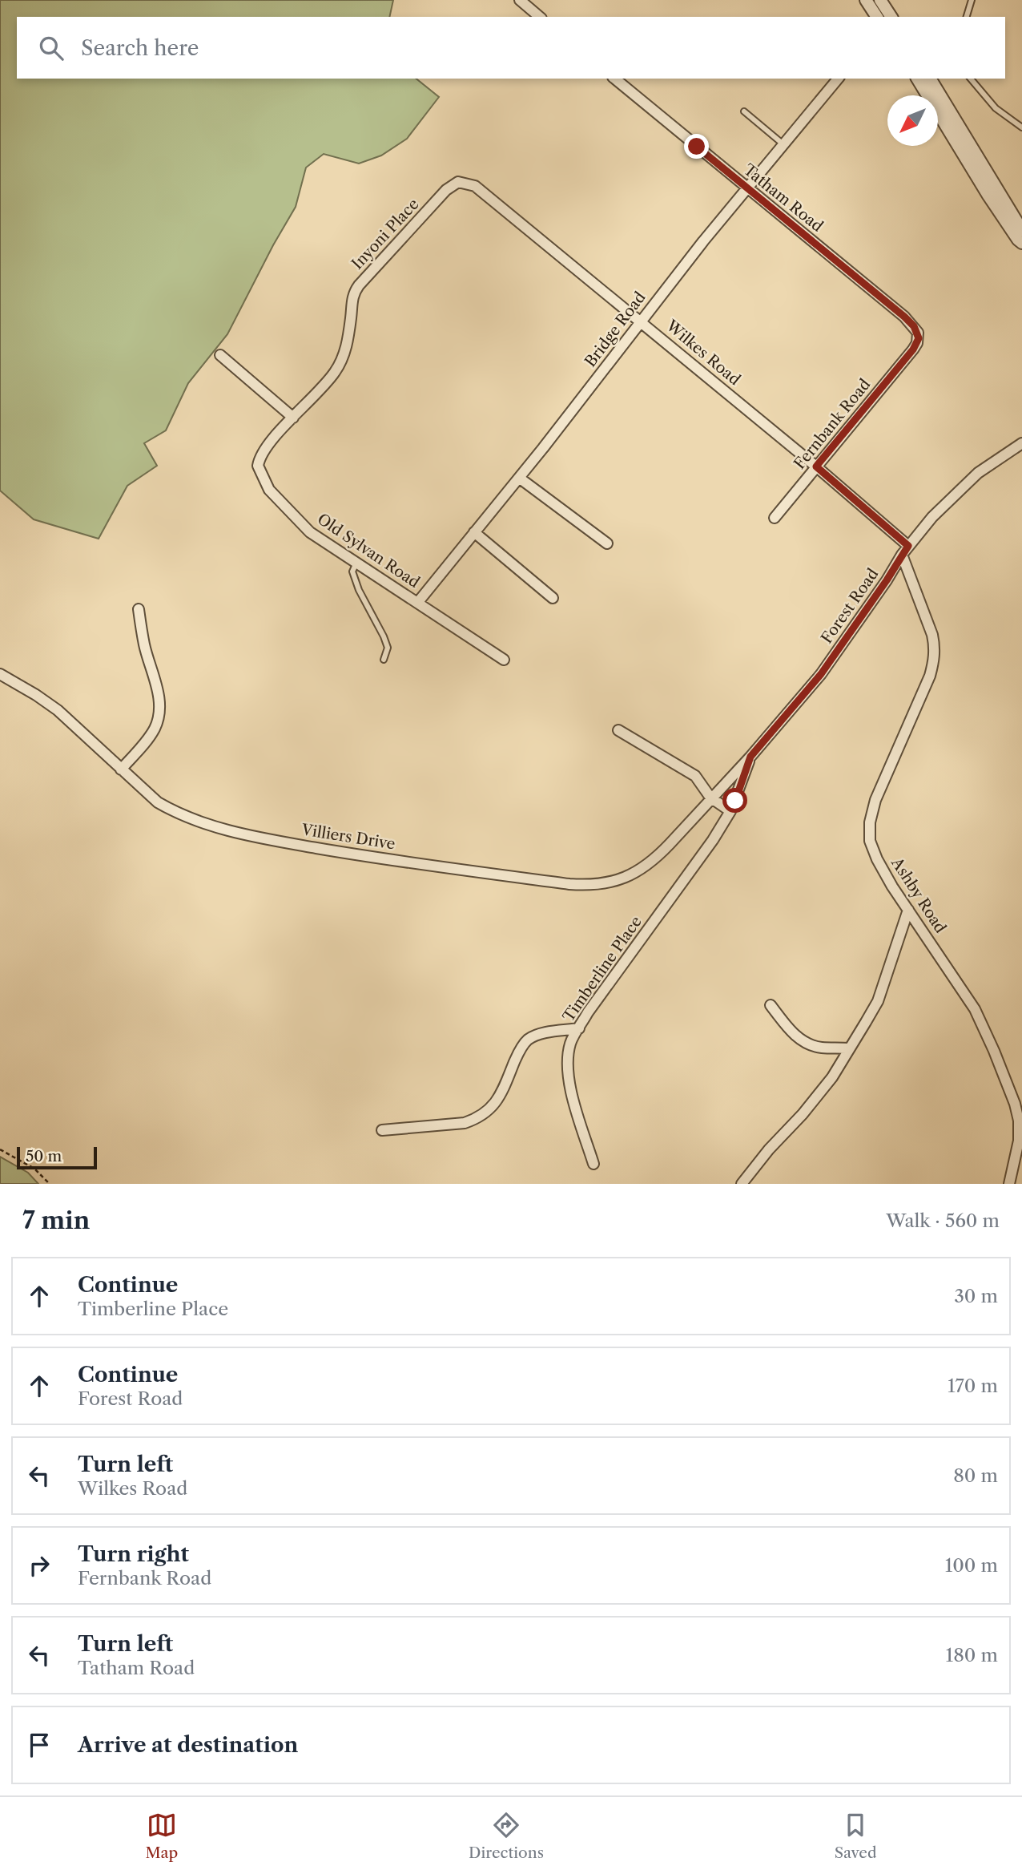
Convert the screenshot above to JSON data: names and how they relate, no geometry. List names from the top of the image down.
{
  "streets": {
    "street": [
      "Tatham Road",
      "Inyoni Place",
      "Bridge Road",
      "Wilkes Road",
      "Fernbank Road",
      "Old Sylvan Road",
      "Forest Road",
      "Villiers Drive",
      "Ashby Road",
      "Timberline Place"
    ]
  },
  "crossings": [
    ["Tatham Road", "Bridge Road"],
    ["Tatham Road", "Fernbank Road"],
    ["Inyoni Place", "Wilkes Road"],
    ["Inyoni Place", "Old Sylvan Road"],
    ["Bridge Road", "Wilkes Road"],
    ["Bridge Road", "Old Sylvan Road"],
    ["Wilkes Road", "Fernbank Road"],
    ["Wilkes Road", "Forest Road"],
    ["Wilkes Road", "Ashby Road"],
    ["Forest Road", "Villiers Drive"],
    ["Forest Road", "Ashby Road"],
    ["Forest Road", "Timberline Place"]
  ],
  "scale_bar": "50 m",
  "north": "bottom left",
  "page": {
    "search": "Search here",
    "scale": "50 m",
    "heading": ["7 min", "Walk · 560 m"],
    "list": [
      ["Continue", "Timberline Place", "30 m"],
      ["Continue", "Forest Road", "170 m"],
      ["Turn left", "Wilkes Road", "80 m"],
      ["Turn right", "Fernbank Road", "100 m"],
      ["Turn left", "Tatham Road", "180 m"],
      "Arrive at destination"
    ],
    "nav": ["Map", "Directions", "Saved"]
  }
}
